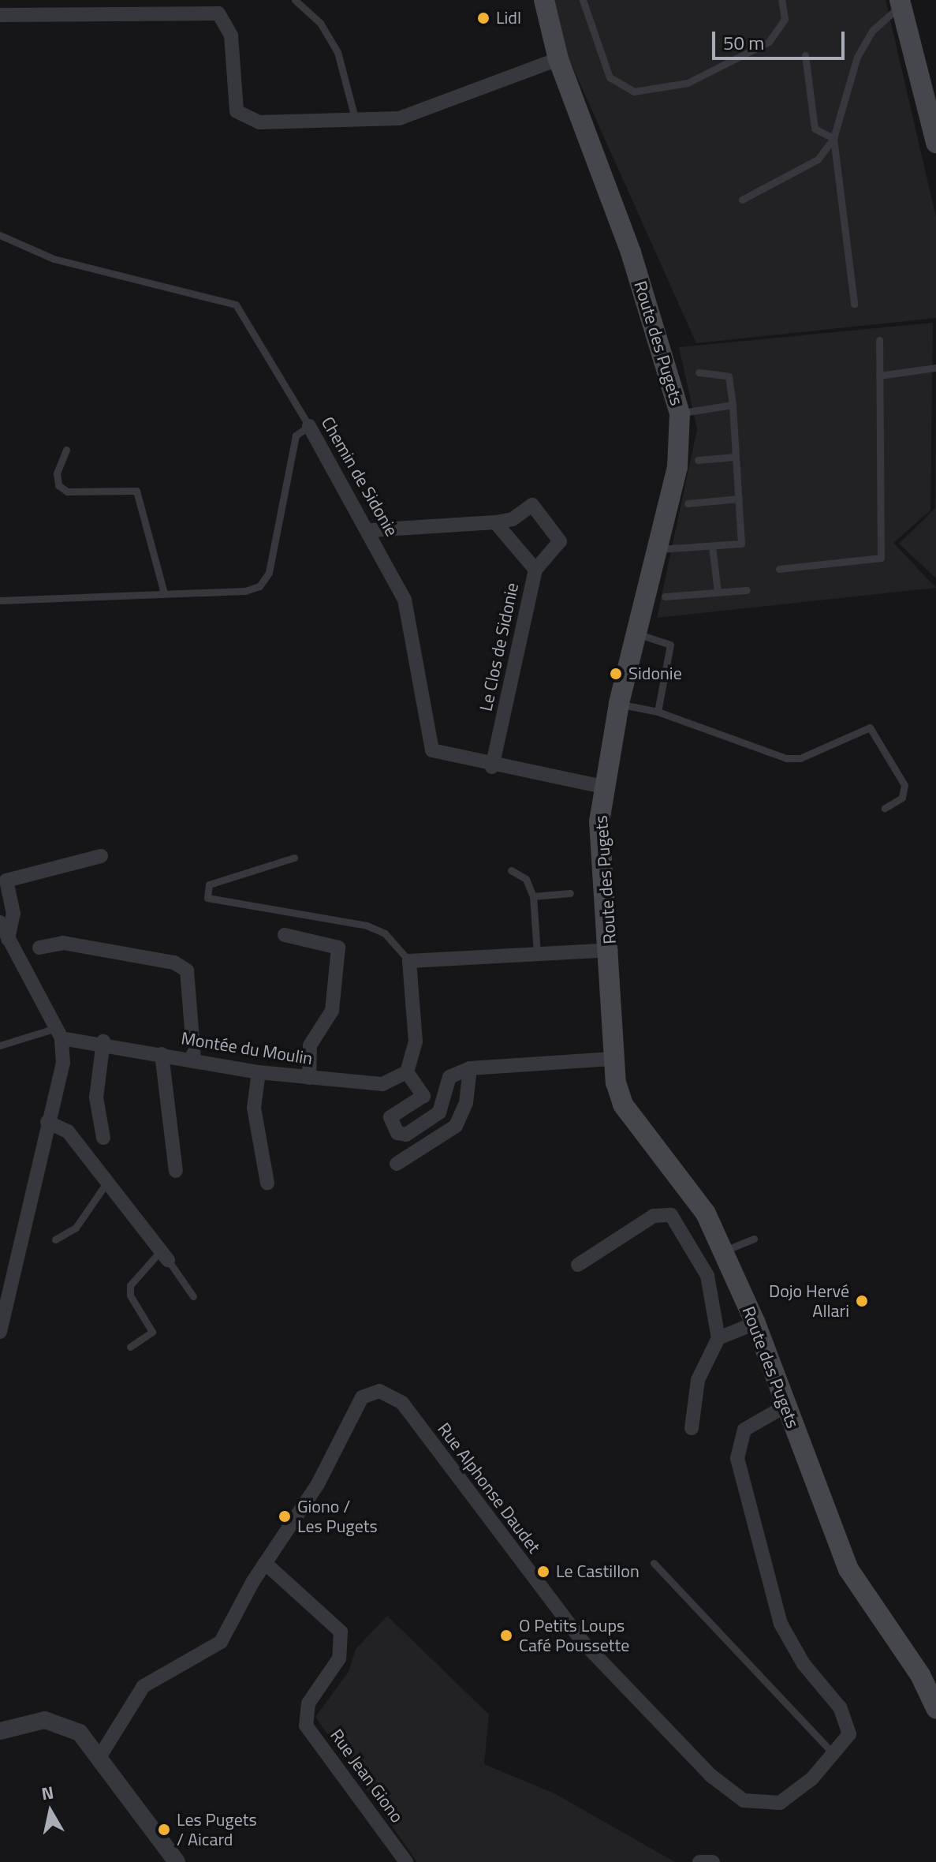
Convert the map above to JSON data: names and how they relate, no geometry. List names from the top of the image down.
{
  "streets": {
    "main road": ["Route des Pugets"],
    "street": [
      "Chemin de Sidonie",
      "Le Clos de Sidonie",
      "Montée du Moulin",
      "Rue Alphonse Daudet",
      "Rue Jean Giono"
    ]
  },
  "crossings": [
    ["Route des Pugets", "Chemin de Sidonie"],
    ["Route des Pugets", "Rue Alphonse Daudet"],
    ["Chemin de Sidonie", "Le Clos de Sidonie"],
    ["Rue Alphonse Daudet", "Rue Jean Giono"]
  ],
  "places": [
    "Lidl",
    "Sidonie",
    "Dojo Hervé Allari",
    "Giono / Les Pugets",
    "Le Castillon",
    "O Petits Loups Café Poussette",
    "Les Pugets / Aicard"
  ],
  "scale_bar": "50 m",
  "north": "top"
}
